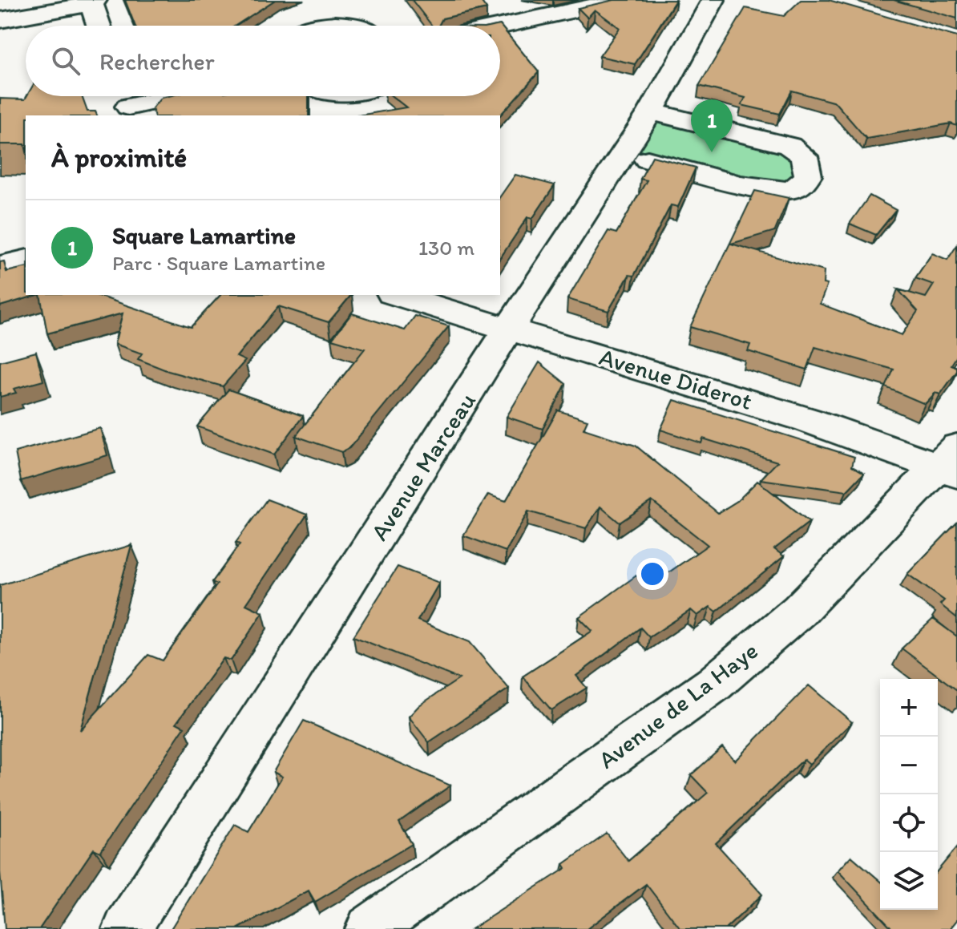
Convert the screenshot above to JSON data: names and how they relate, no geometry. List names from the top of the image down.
{
  "streets": {
    "street": ["Avenue Diderot", "Avenue Marceau", "Avenue de La Haye"]
  },
  "crossings": [
    ["Avenue Diderot", "Avenue Marceau"],
    ["Avenue Diderot", "Avenue de La Haye"]
  ],
  "page": {
    "search": "Rechercher",
    "pins": "1",
    "heading": "À proximité",
    "list": [
      {
        "mark": "1",
        "name": "Square Lamartine",
        "note": "Parc · Square Lamartine",
        "value": "130 m"
      }
    ],
    "map_buttons": ["+", "−"]
  }
}
